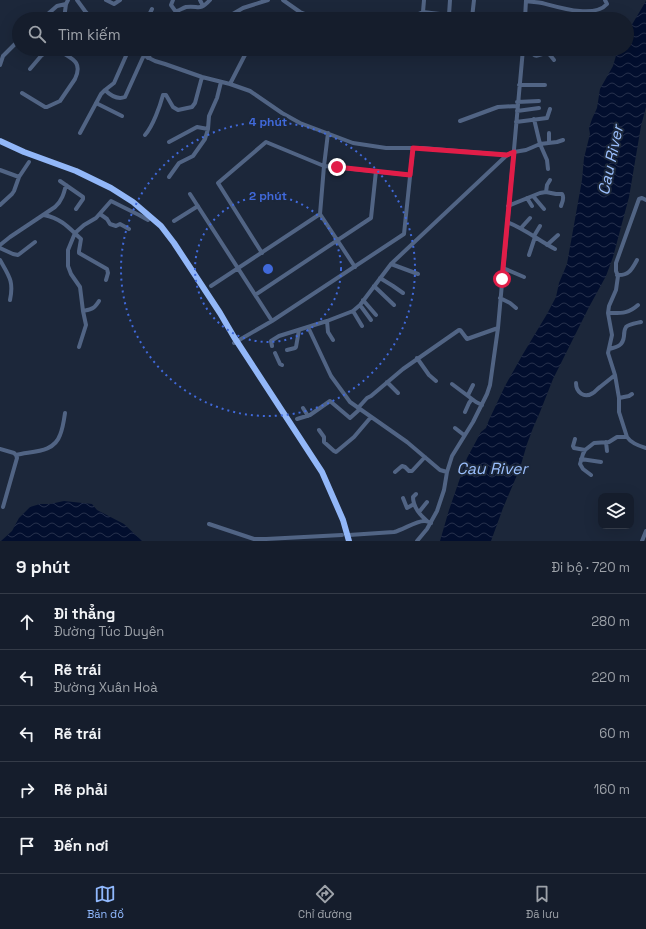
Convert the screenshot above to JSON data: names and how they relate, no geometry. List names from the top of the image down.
{
  "water": ["Cau River"],
  "page": {
    "search": "Tìm kiếm",
    "heading": ["9 phút", "Đi bộ · 720 m"],
    "list": [
      ["Đi thẳng", "Đường Túc Duyên", "280 m"],
      ["Rẽ trái", "Đường Xuân Hoà", "220 m"],
      ["Rẽ trái", "60 m"],
      ["Rẽ phải", "160 m"],
      "Đến nơi"
    ],
    "nav": ["Bản đồ", "Chỉ đường", "Đã lưu"]
  },
  "rings": ["4 phút", "2 phút"]
}
